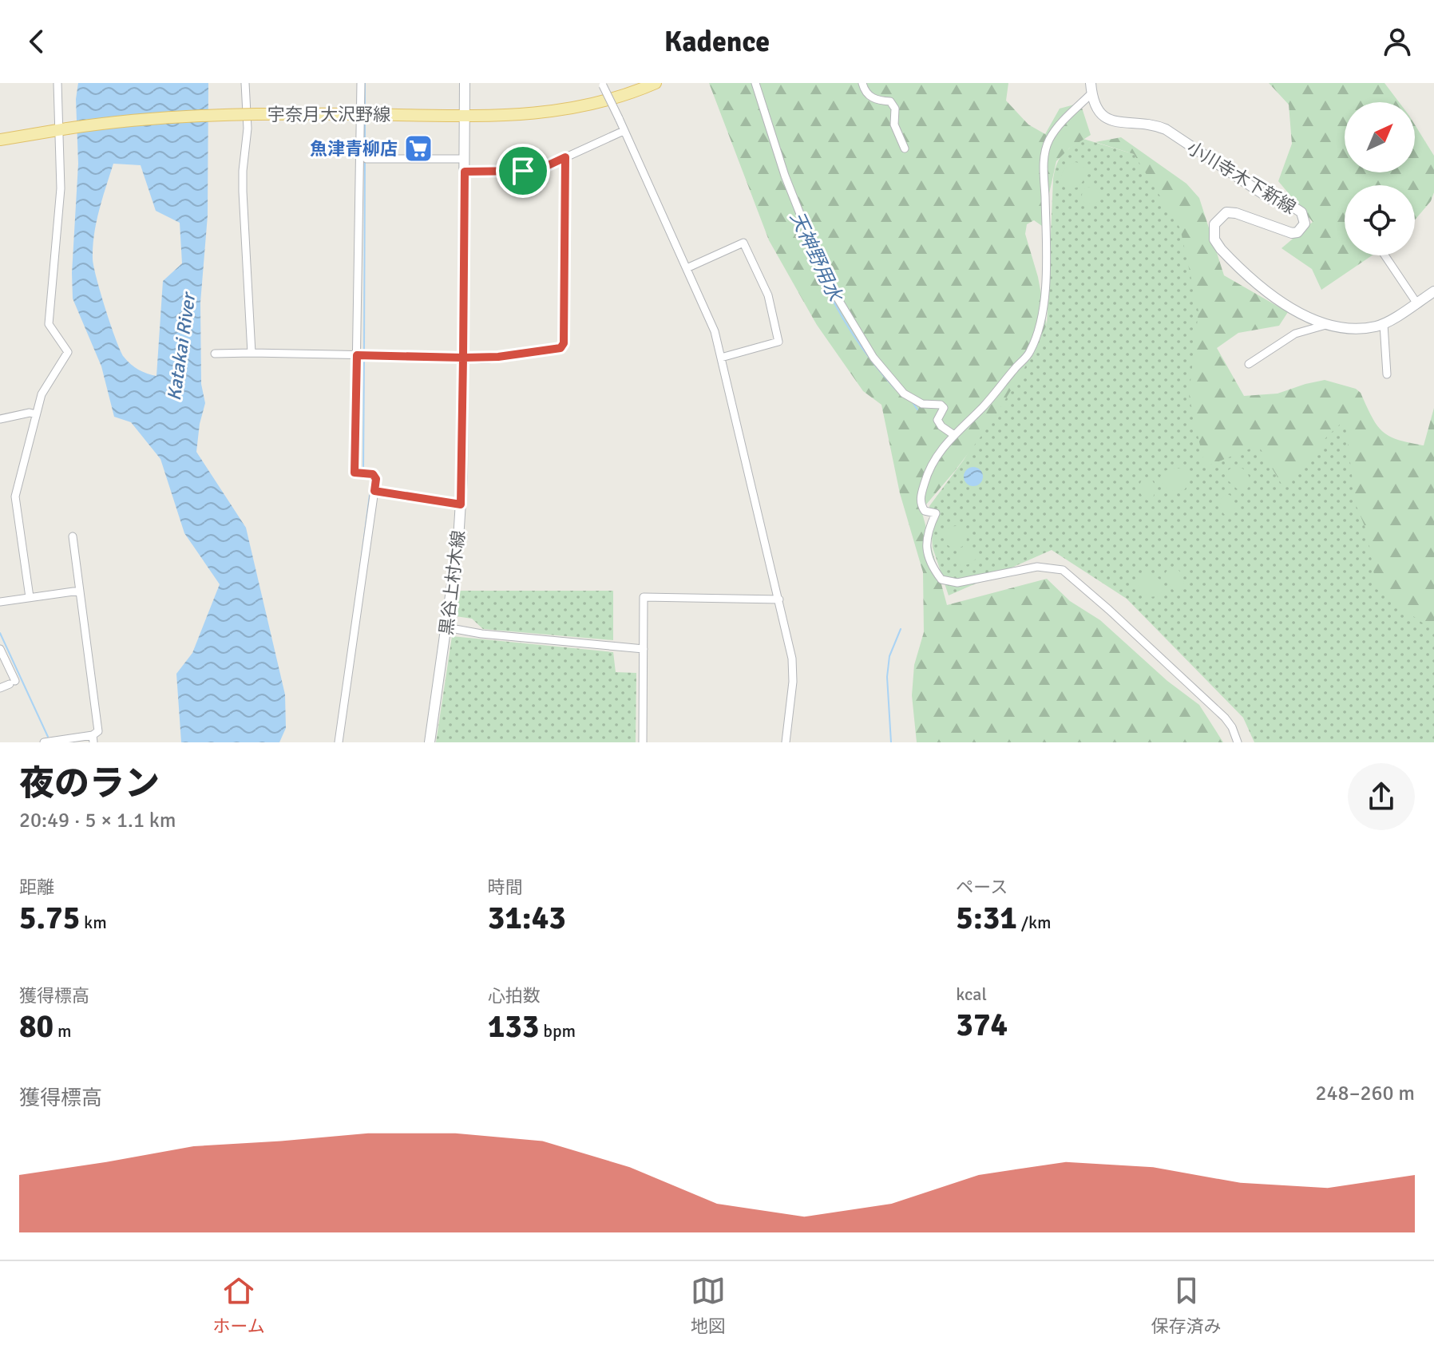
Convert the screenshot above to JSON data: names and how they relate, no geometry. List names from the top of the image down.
{
  "streets": {
    "main road": ["宇奈月大沢野線", "小川寺木下新線", "黒谷上村木線"]
  },
  "crossings": [
    ["宇奈月大沢野線", "黒谷上村木線"]
  ],
  "water": ["天神野用水", "Katakai River"],
  "places": {
    "supermarket": ["魚津青柳店"]
  },
  "north": "top right",
  "page": {
    "header": "Kadence",
    "heading": ["夜のラン", "20:49 · 5 × 1.1 km"],
    "stats": [
      ["距離", "5.75 km"],
      ["時間", "31:43"],
      ["ペース", "5:31 /km"],
      ["獲得標高", "80 m"],
      ["心拍数", "133 bpm"],
      ["kcal", "374"]
    ],
    "chart": ["獲得標高", "248–260 m"],
    "tabs": ["ホーム", "地図", "保存済み"]
  }
}
